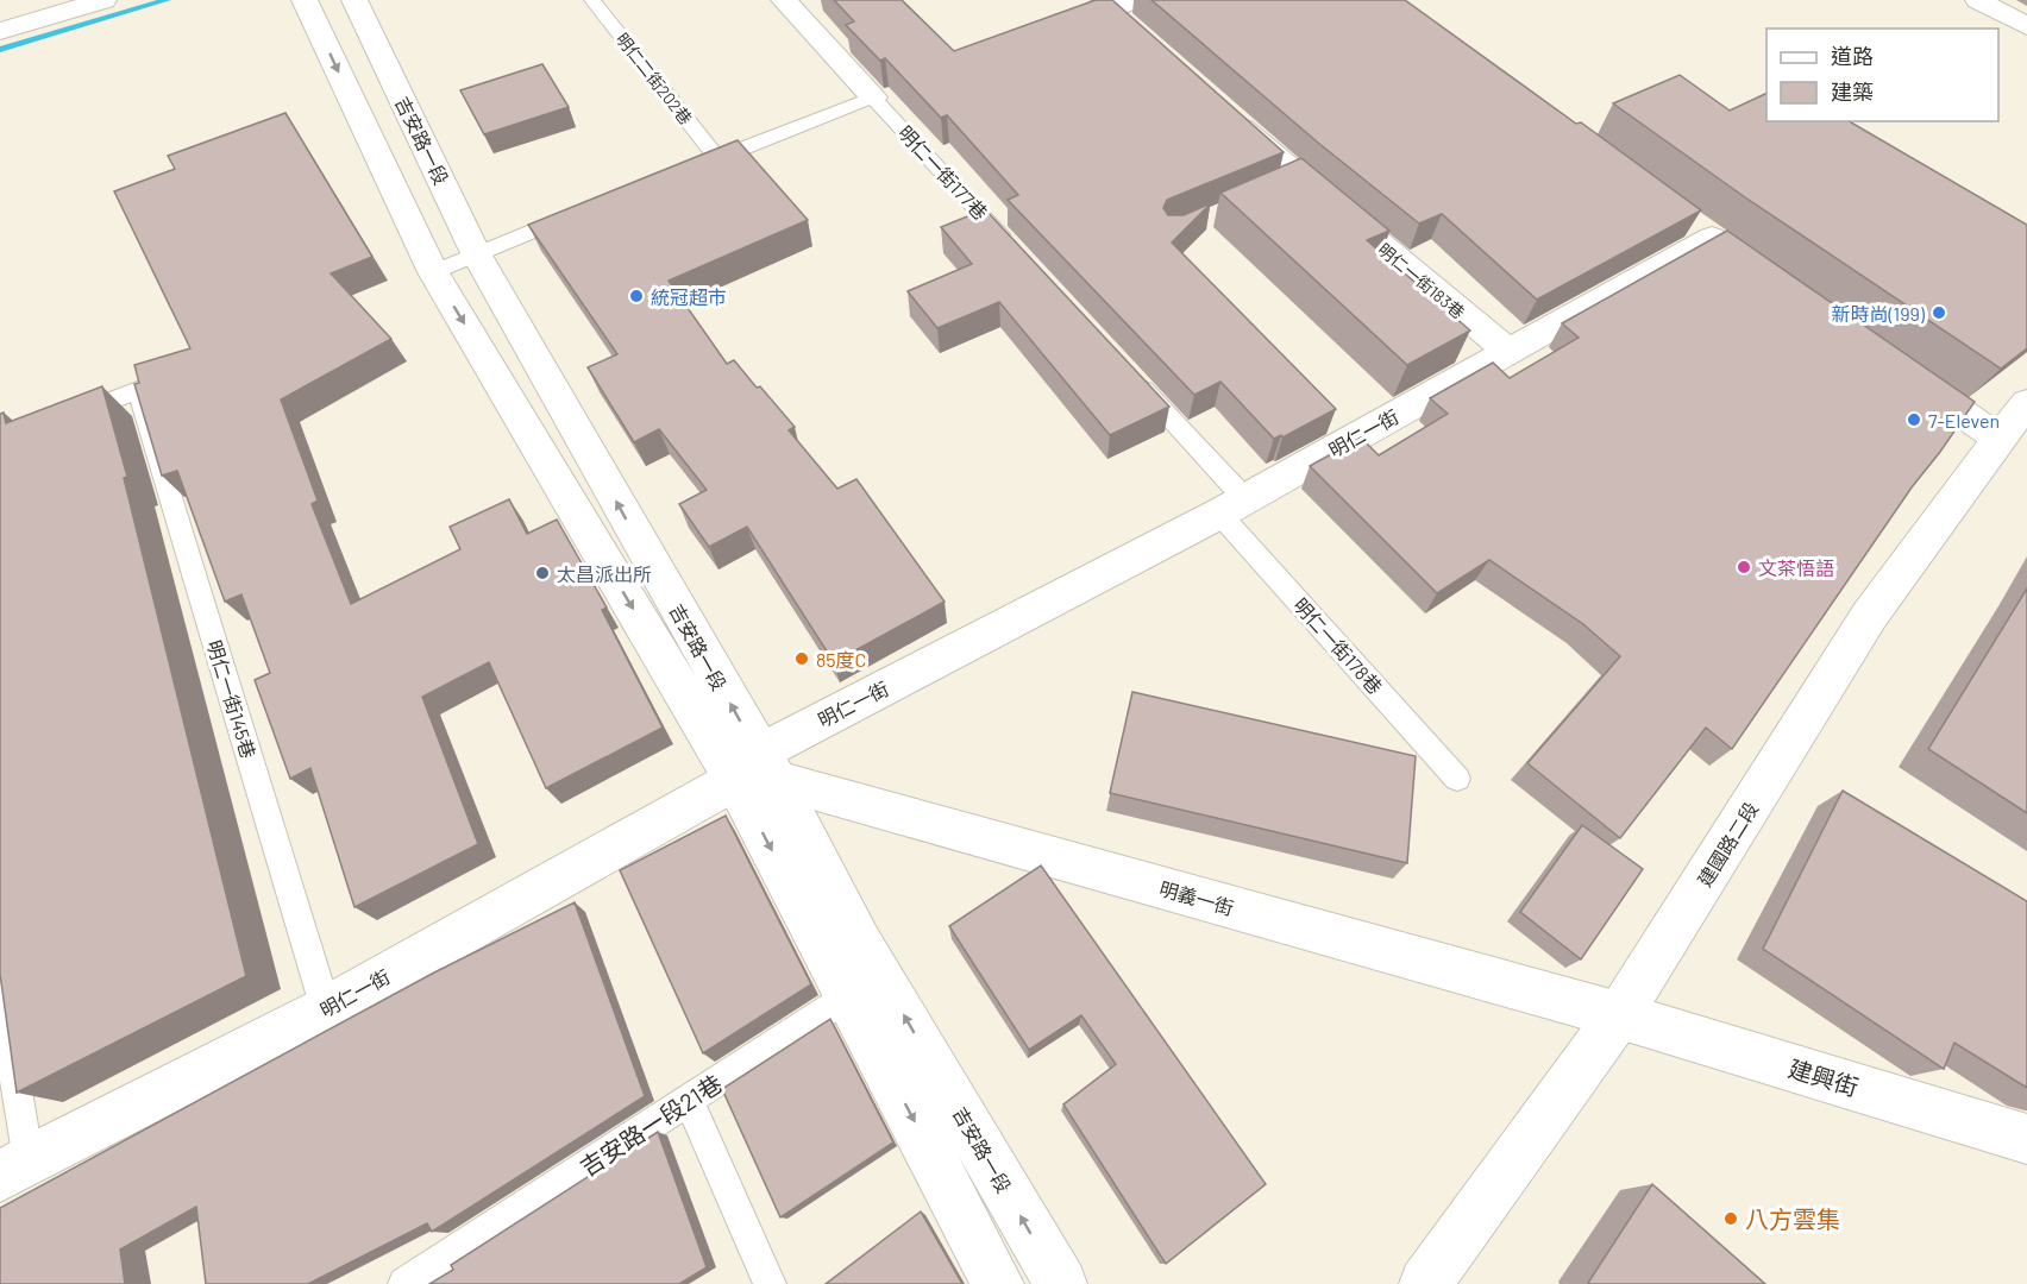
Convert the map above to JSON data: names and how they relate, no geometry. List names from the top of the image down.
{
  "streets": {
    "street": [
      "吉安路一段",
      "明仁一街183巷",
      "明仁一街",
      "建國路二段",
      "明義一街",
      "建興街"
    ],
    "lane": [
      "明仁二街202巷",
      "明仁一街177巷",
      "明仁一街178巷",
      "明仁一街145巷",
      "吉安路一段21巷"
    ]
  },
  "crossings": [
    ["吉安路一段", "明仁一街"],
    ["吉安路一段", "明義一街"],
    ["吉安路一段", "吉安路一段21巷"],
    ["明仁一街183巷", "明仁一街"],
    ["明仁一街", "明仁一街178巷"],
    ["明仁一街", "明仁一街145巷"],
    ["明仁一街", "明義一街"],
    ["建國路二段", "明義一街"],
    ["建國路二段", "建興街"],
    ["明義一街", "建興街"]
  ],
  "places": [
    "統冠超市",
    "新時尚(199)",
    "7-Eleven",
    "文茶悟語",
    "太昌派出所",
    "85度C",
    "八方雲集"
  ],
  "legend": ["道路", "建築"]
}
